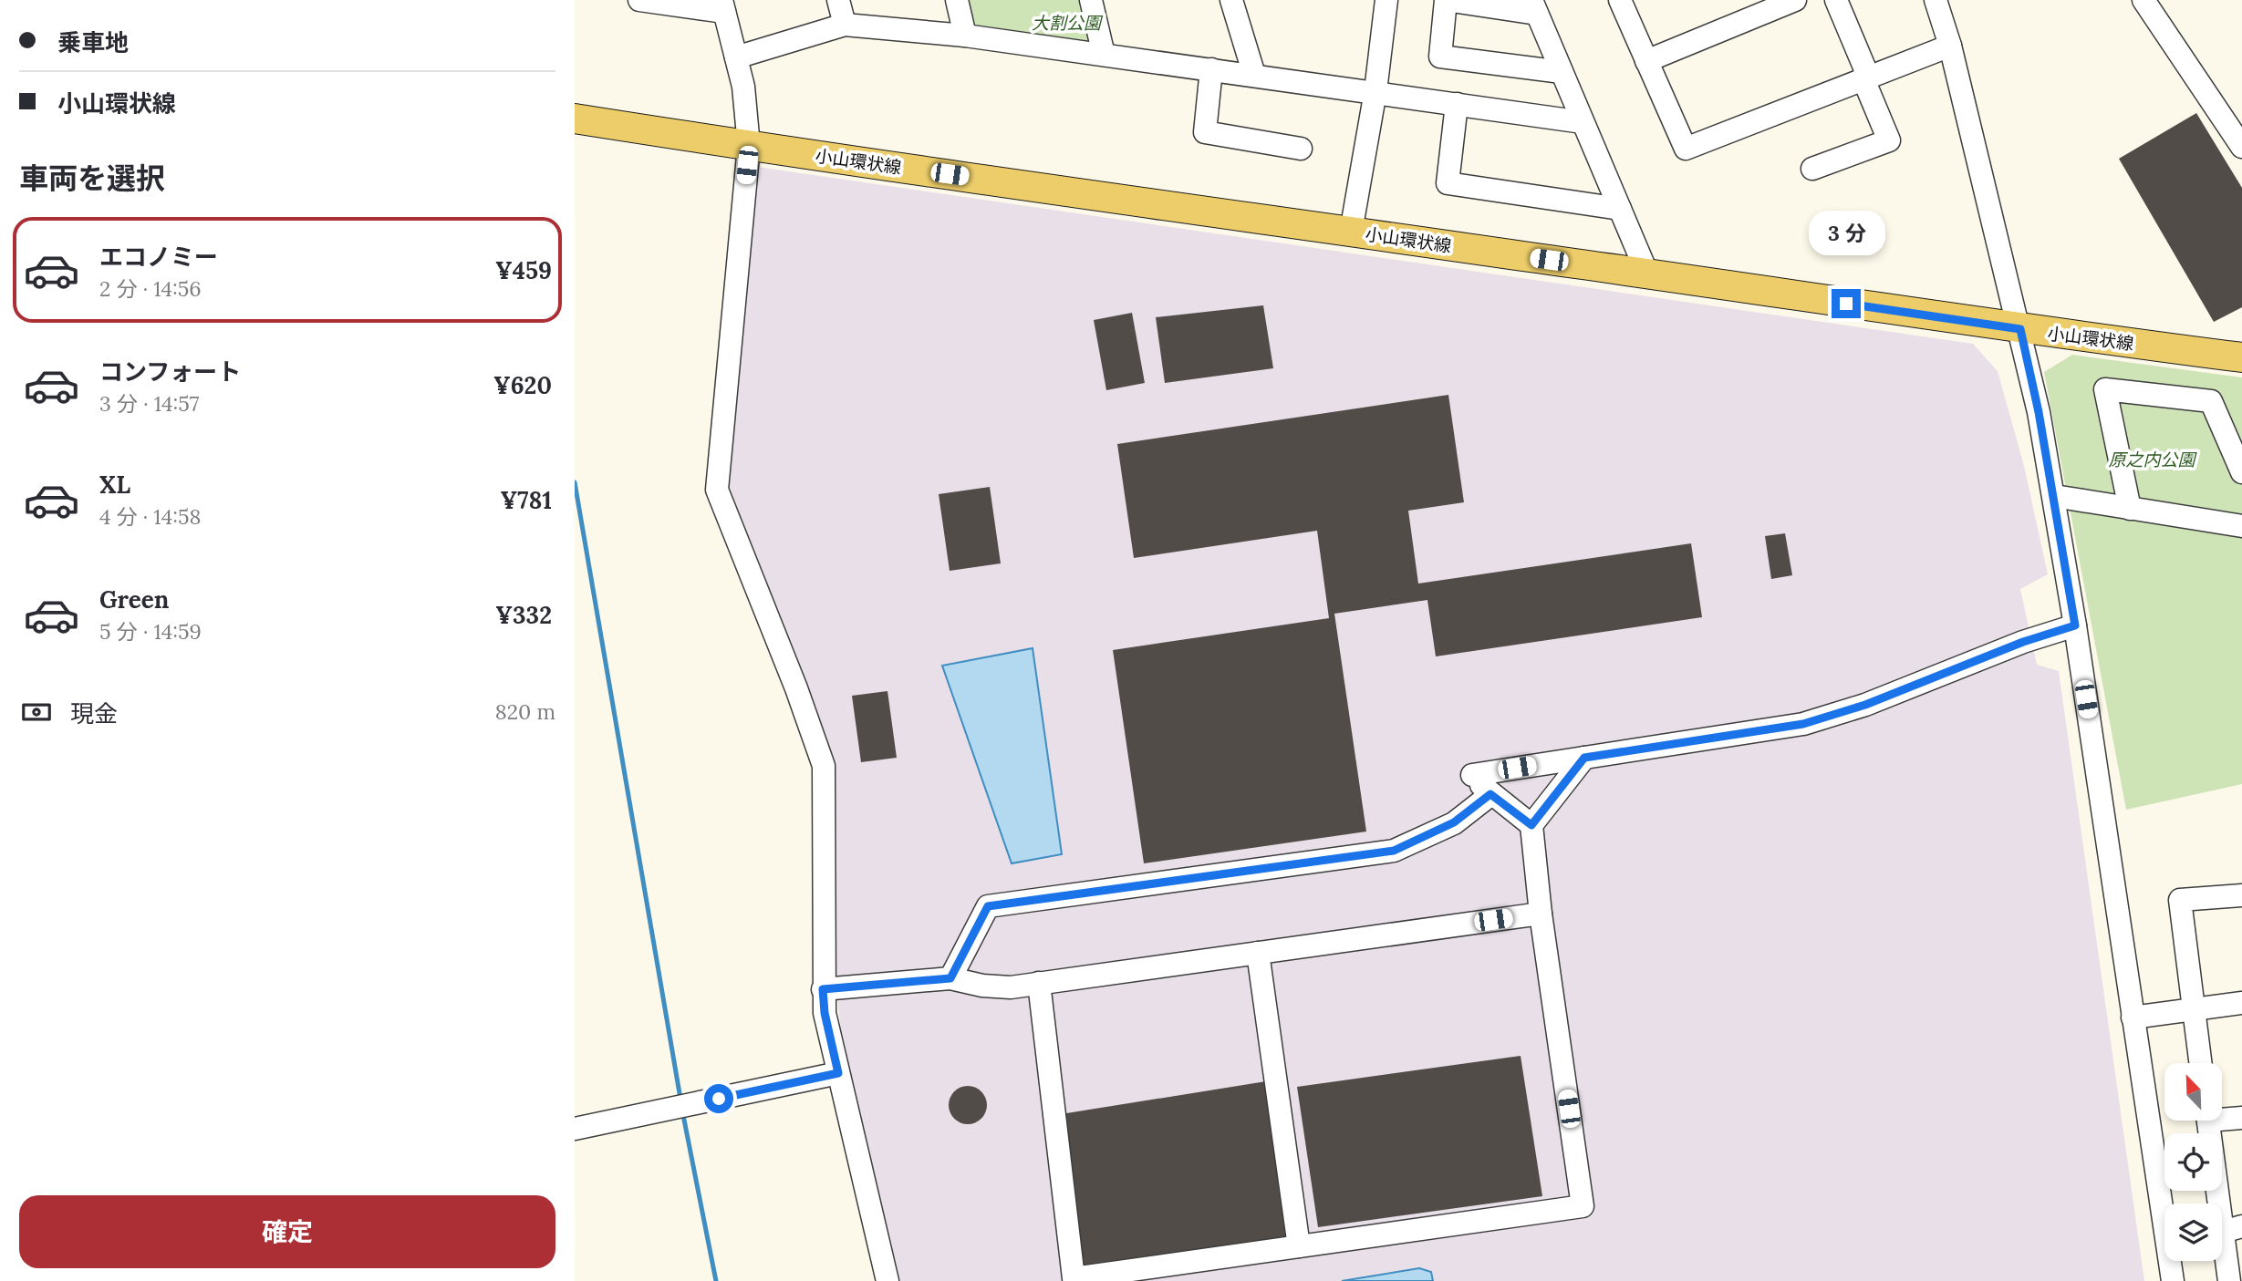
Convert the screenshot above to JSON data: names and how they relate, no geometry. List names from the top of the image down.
{
  "streets": {
    "main road": ["小山環状線"]
  },
  "parks": ["大割公園", "原之内公園"],
  "north": "top left",
  "page": {
    "banner": ["乗車地", "小山環状線"],
    "heading": "車両を選択",
    "bubble": "3 分",
    "list": [
      {
        "name": "エコノミー",
        "note": "2 分 · 14:56",
        "value": "¥459"
      },
      {
        "name": "コンフォート",
        "note": "3 分 · 14:57",
        "value": "¥620"
      },
      {
        "name": "XL",
        "note": "4 分 · 14:58",
        "value": "¥781"
      },
      {
        "name": "Green",
        "note": "5 分 · 14:59",
        "value": "¥332"
      }
    ],
    "pay": ["現金", "820 m"],
    "buttons": "確定"
  }
}
